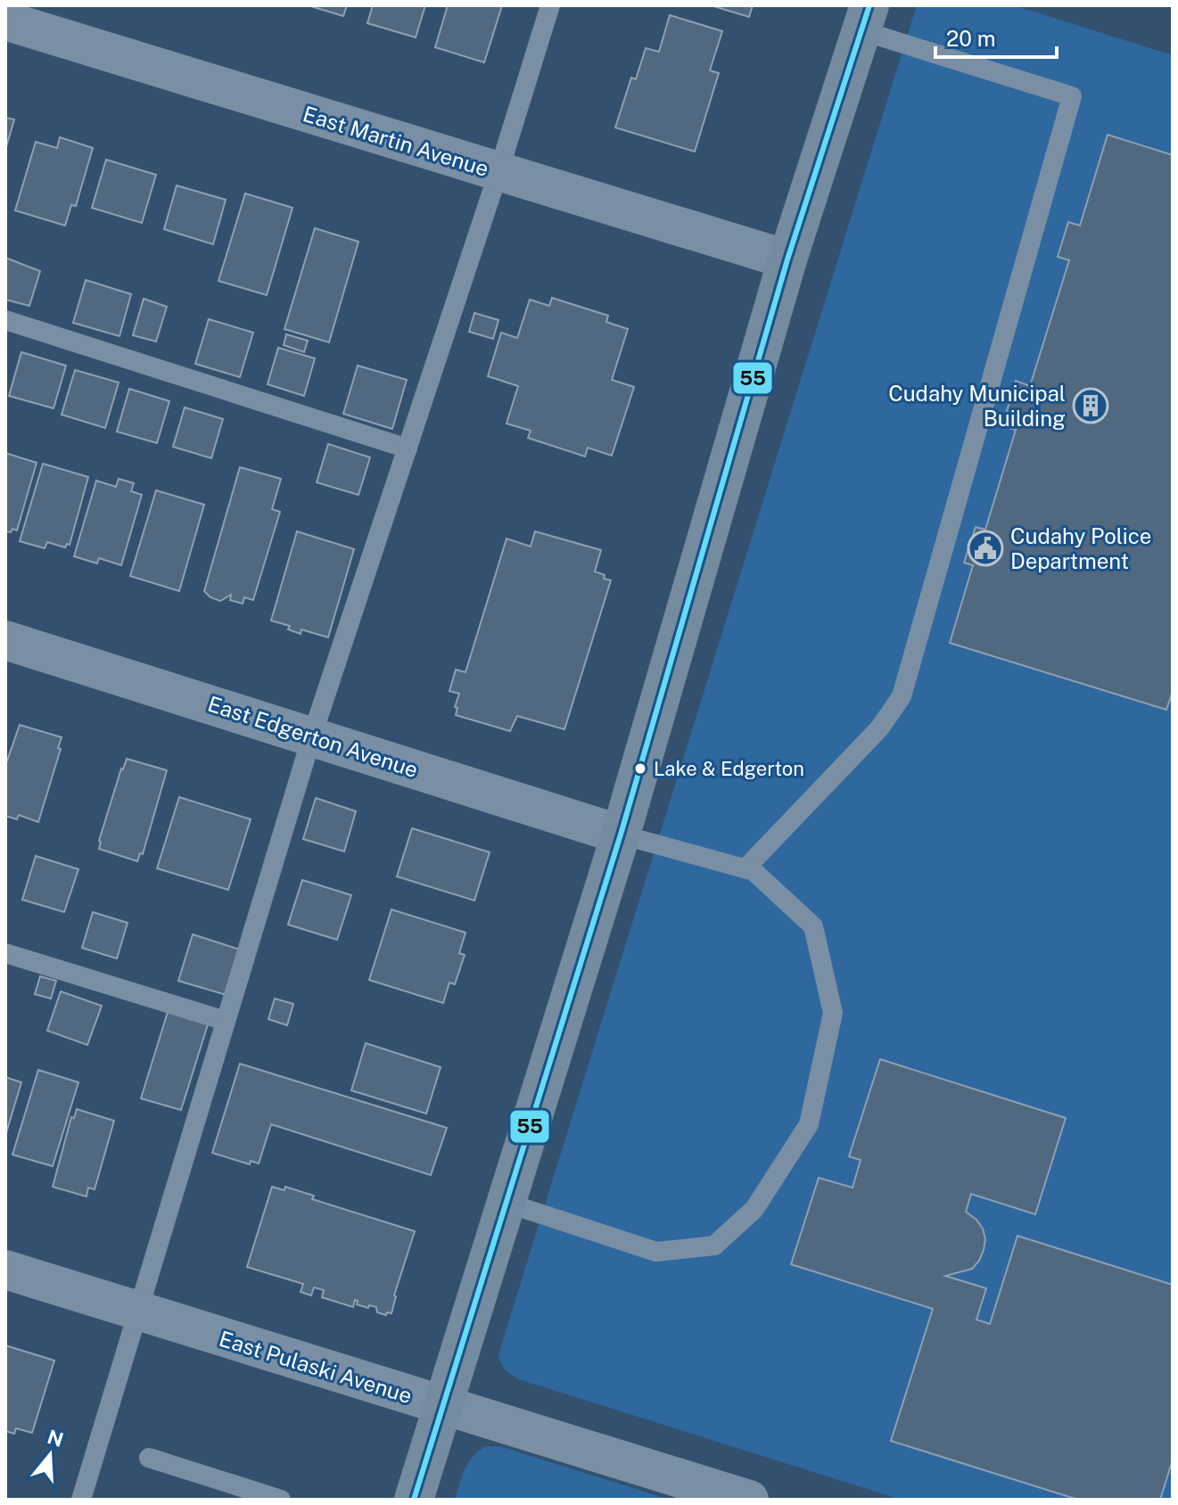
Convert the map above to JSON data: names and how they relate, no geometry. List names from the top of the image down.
{
  "streets": {
    "street": ["East Martin Avenue", "East Edgerton Avenue", "East Pulaski Avenue"]
  },
  "places": {
    "building": ["Cudahy Municipal Building"],
    "public building": ["Cudahy Police Department"],
    "other": ["Lake & Edgerton"]
  },
  "lines": ["transit line 55"],
  "scale_bar": "20 m",
  "north": "top"
}
